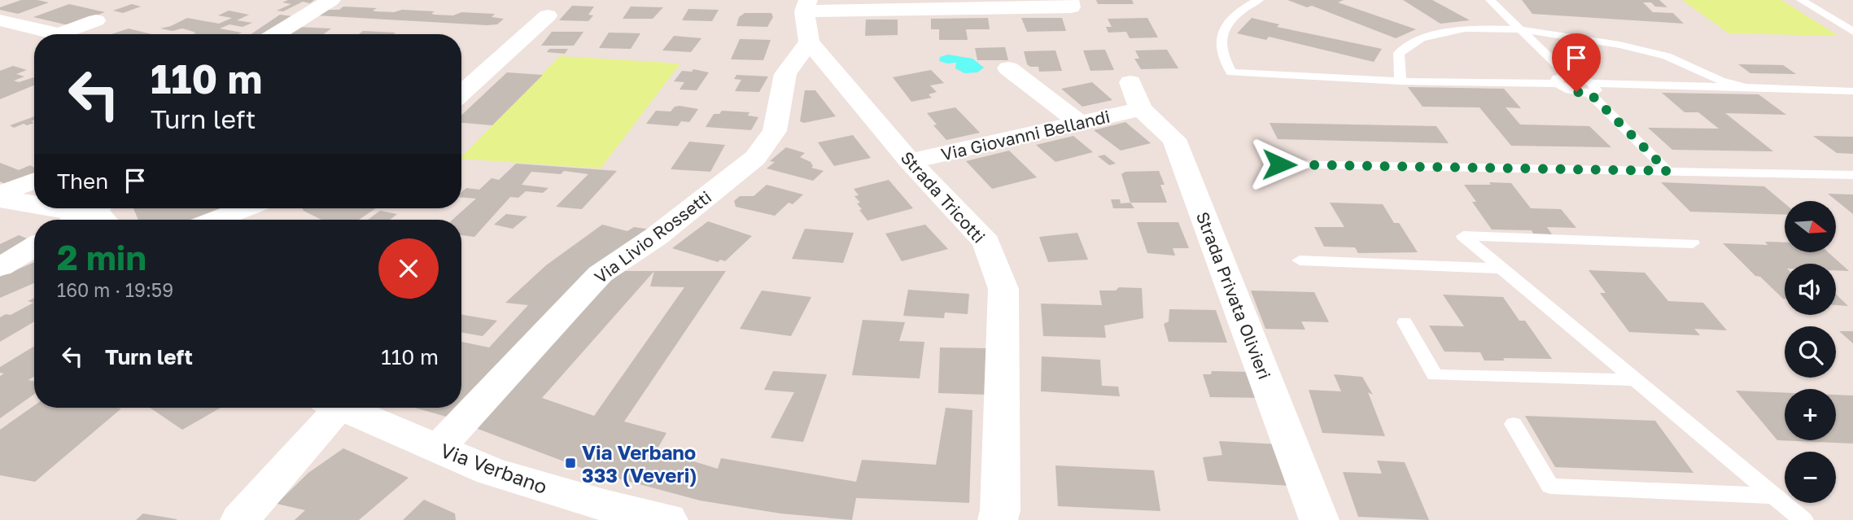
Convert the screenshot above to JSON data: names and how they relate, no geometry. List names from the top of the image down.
{
  "streets": {
    "street": [
      "Via Giovanni Bellandi",
      "Strada Tricotti",
      "Via Livio Rossetti",
      "Strada Privata Olivieri",
      "Via Verbano"
    ]
  },
  "crossings": [
    ["Via Giovanni Bellandi", "Strada Tricotti"],
    ["Via Giovanni Bellandi", "Strada Privata Olivieri"],
    ["Strada Tricotti", "Via Livio Rossetti"],
    ["Via Livio Rossetti", "Via Verbano"]
  ],
  "places": {
    "transit": ["Via Verbano 333 (Veveri)"]
  },
  "north": "right",
  "page": {
    "turn": ["110 m", "Turn left"],
    "then": "Then",
    "map_buttons": ["+", "−"],
    "heading": ["2 min", "160 m · 19:59"],
    "list": [
      {
        "name": "Turn left",
        "value": "110 m"
      }
    ]
  }
}
